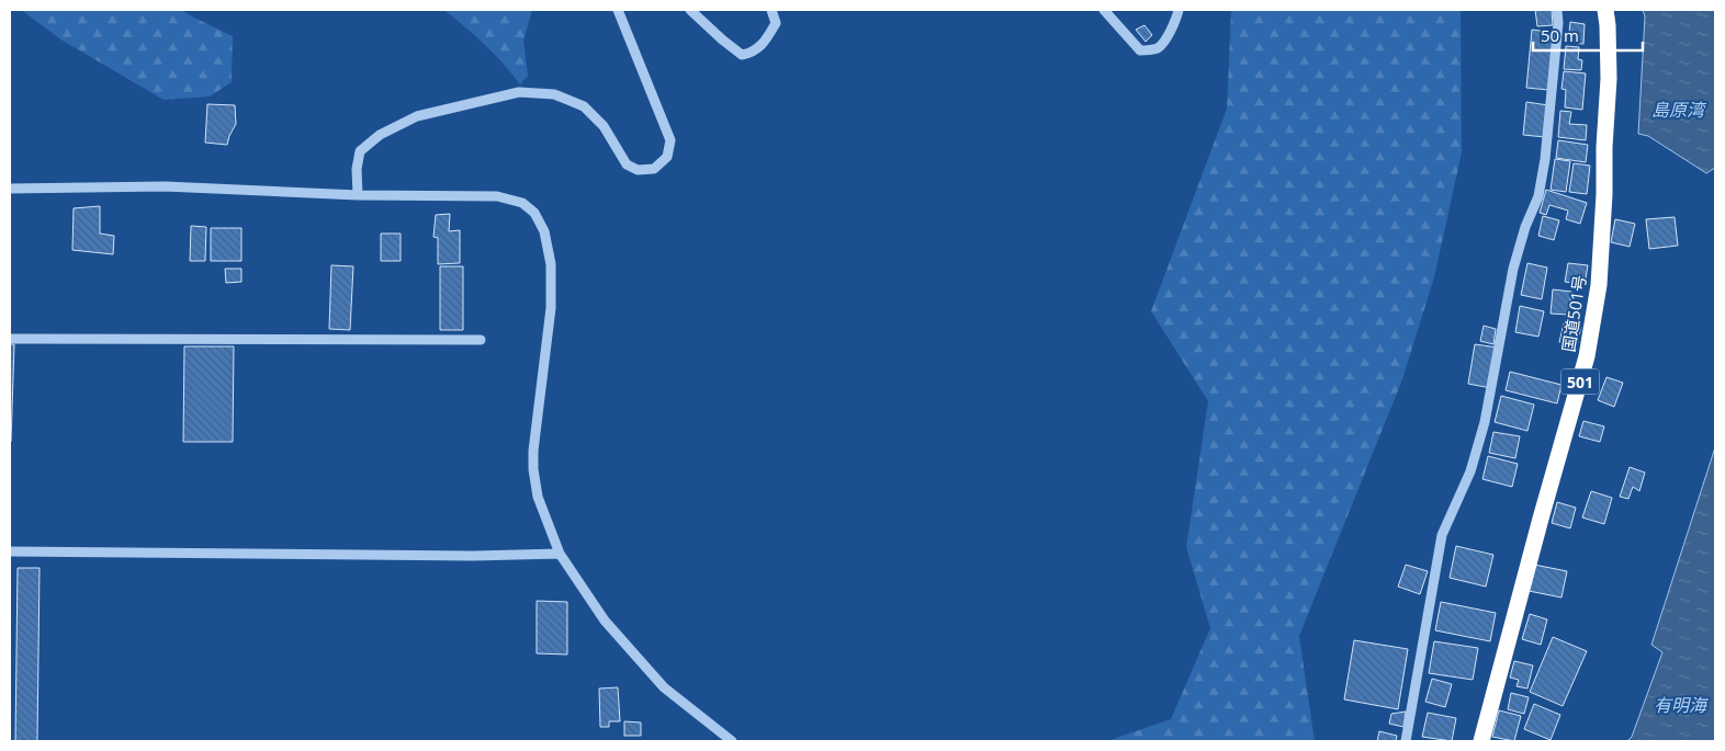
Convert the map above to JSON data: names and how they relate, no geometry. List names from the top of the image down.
{
  "streets": {
    "highway": ["国道501号", "501"]
  },
  "water": ["島原湾", "有明海"],
  "scale_bar": "50 m"
}
